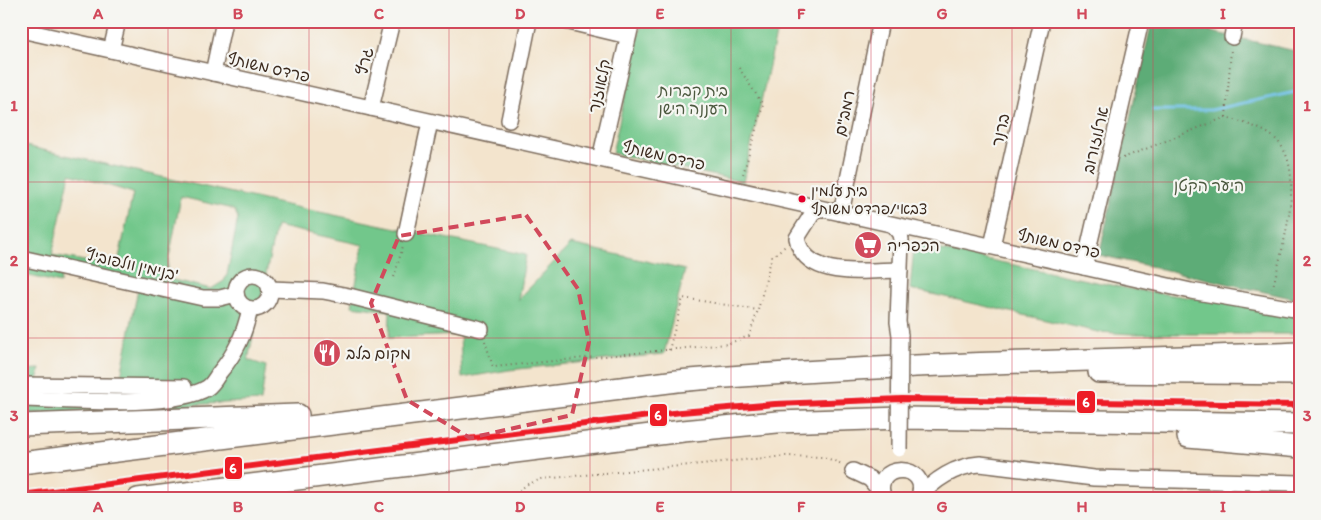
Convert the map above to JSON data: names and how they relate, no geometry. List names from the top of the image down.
{
  "streets": {
    "street": [
      "גרץ",
      "פרדס משותף",
      "קלאוזנר",
      "רמב\"ם",
      "ברנר",
      "ארלוזורוב",
      "בנימין וולפוביץ'"
    ]
  },
  "crossings": [
    ["גרץ", "פרדס משותף"],
    ["פרדס משותף", "קלאוזנר"],
    ["פרדס משותף", "רמב\"ם"],
    ["פרדס משותף", "ברנר"],
    ["פרדס משותף", "ארלוזורוב"]
  ],
  "parks": ["בית קברות רעננה הישן", "היער הקטן"],
  "places": {
    "other": ["בית עלמין צבאי/פרדס משותף"],
    "supermarket": ["הכפריה"],
    "restaurant": ["מקום בלב"]
  },
  "lines": ["transit line 6"],
  "grid": {
    "columns": [
      "A",
      "B",
      "C",
      "D",
      "E",
      "F",
      "G",
      "H",
      "I"
    ],
    "rows": ["1", "2", "3"]
  }
}
